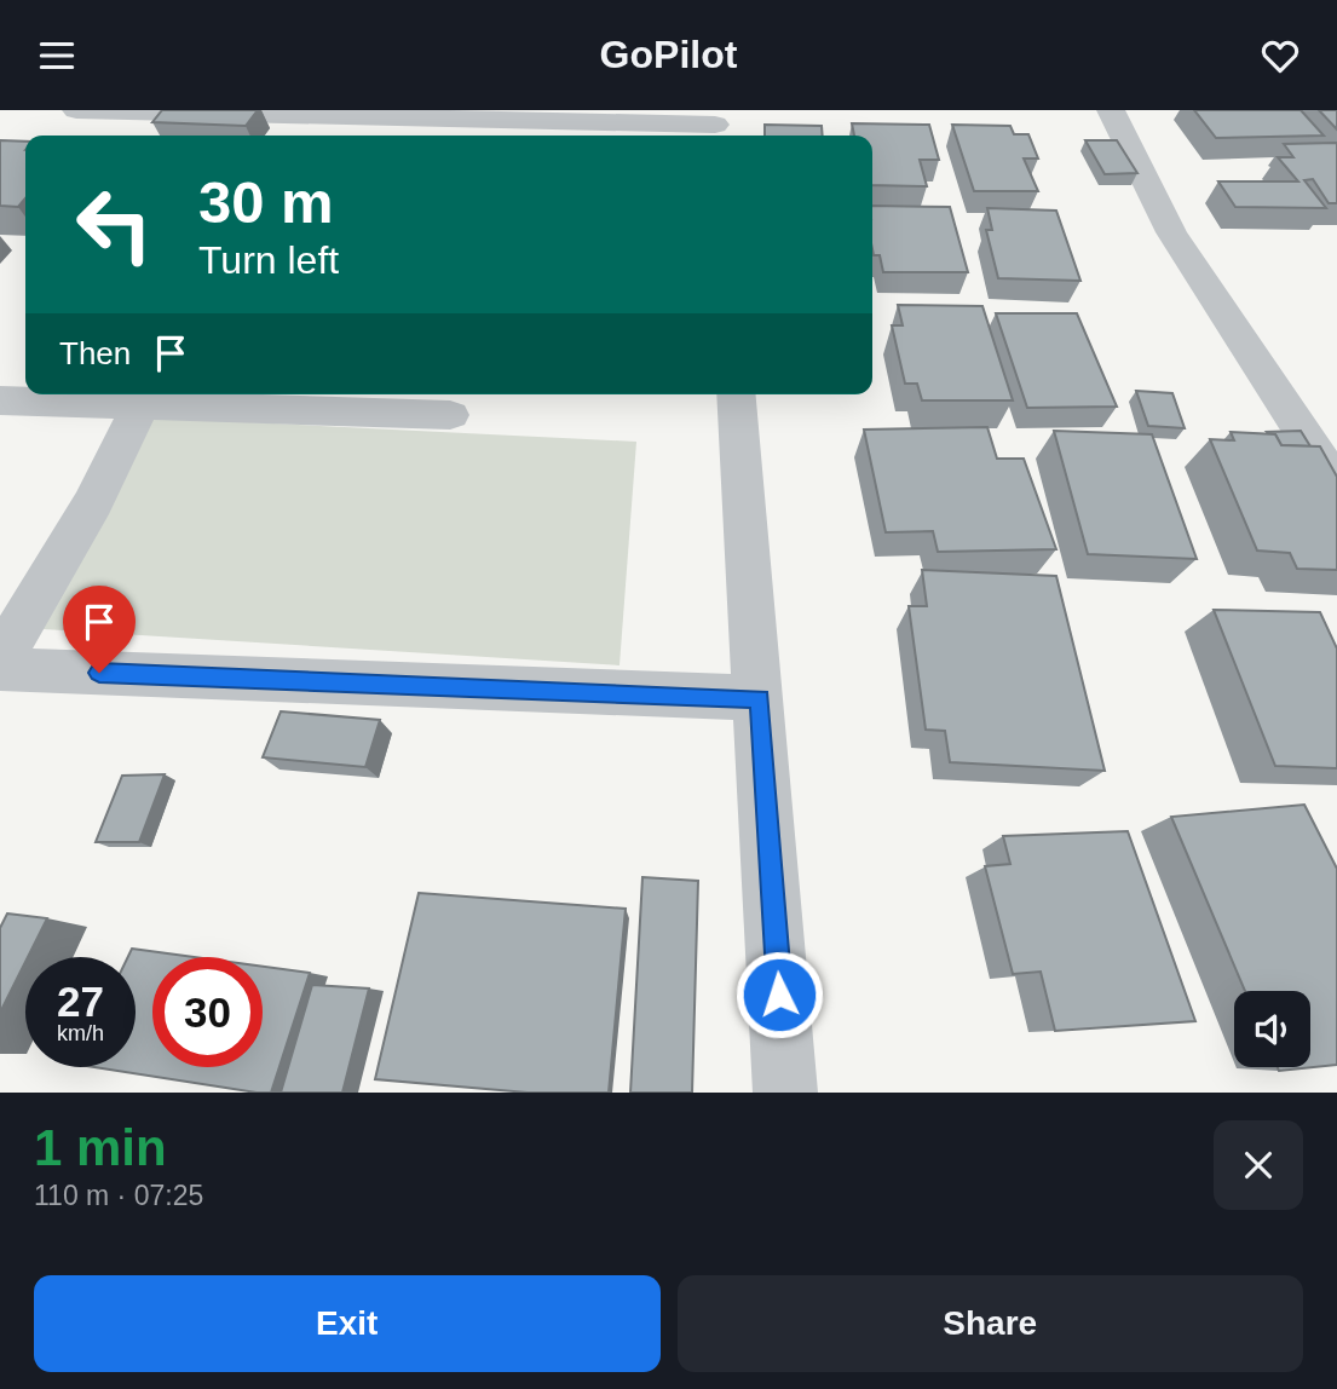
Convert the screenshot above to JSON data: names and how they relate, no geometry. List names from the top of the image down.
{
  "page": {
    "header": "GoPilot",
    "turn": ["30 m", "Turn left"],
    "then": "Then",
    "speed": "27 km/h",
    "limit": "30",
    "heading": ["1 min", "110 m · 07:25"],
    "buttons": ["Exit", "Share"]
  }
}
